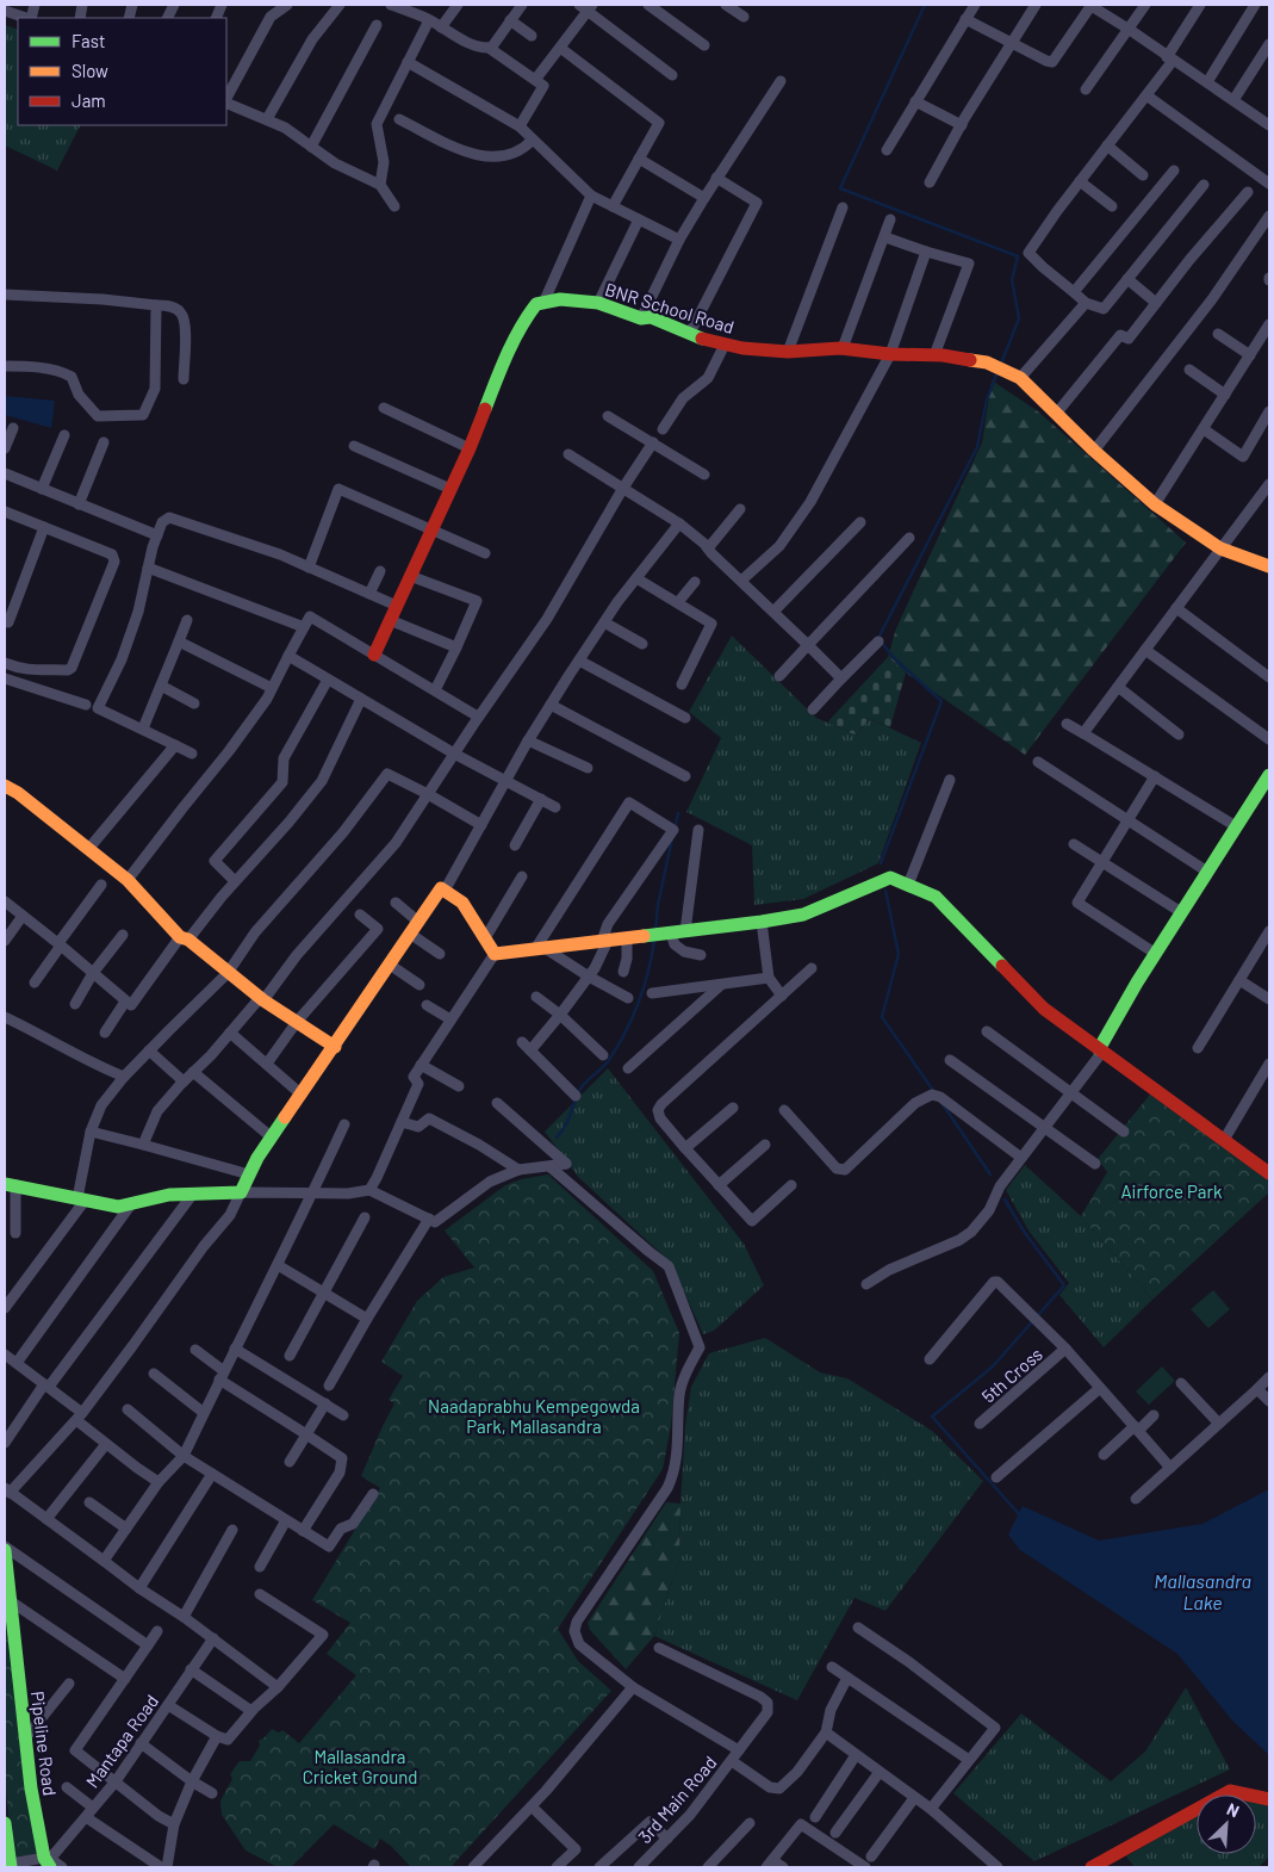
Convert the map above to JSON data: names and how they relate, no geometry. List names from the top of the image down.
{
  "streets": {
    "street": [
      "BNR School Road",
      "5th Cross",
      "Mantapa Road",
      "Pipeline Road",
      "3rd Main Road"
    ]
  },
  "crossings": [
    ["Mantapa Road", "Pipeline Road"]
  ],
  "water": ["Mallasandra Lake"],
  "parks": ["Airforce Park", "Naadaprabhu Kempegowda Park, Mallasandra", "Mallasandra Cricket Ground"],
  "legend": ["Fast", "Slow", "Jam"],
  "north": "top right"
}
